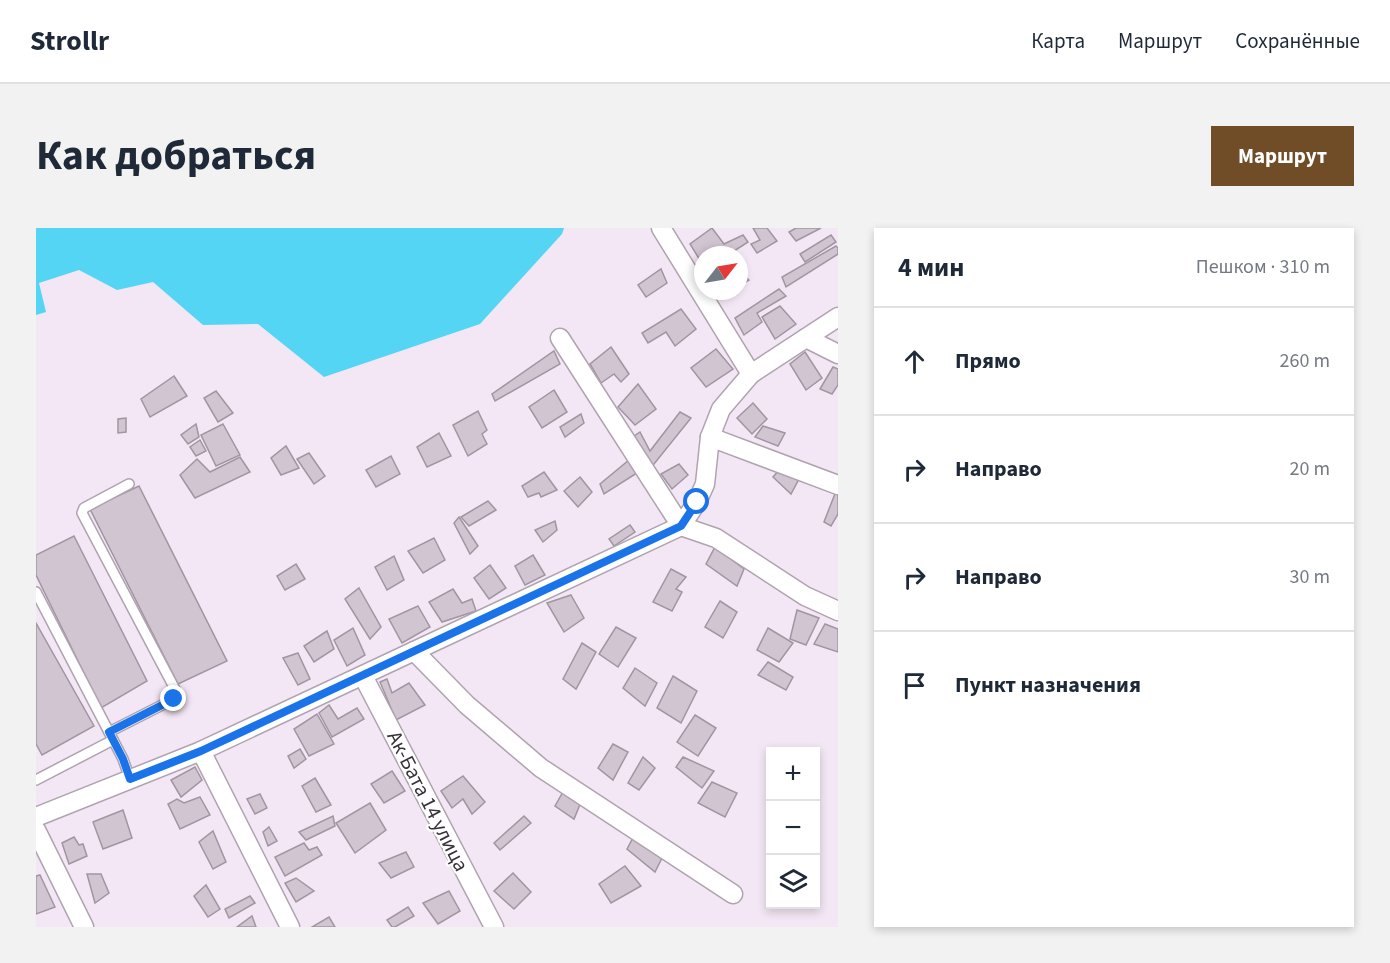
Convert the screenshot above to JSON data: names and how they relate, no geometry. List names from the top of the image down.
{
  "streets": {
    "street": ["Ак-Бата 14 улица"]
  },
  "north": "top right",
  "page": {
    "header": "Strollr",
    "nav": ["Карта", "Маршрут", "Сохранённые"],
    "title": "Как добраться",
    "buttons": "Маршрут",
    "heading": ["4 мин", "Пешком · 310 m"],
    "list": [
      ["Прямо", "260 m"],
      ["Направо", "20 m"],
      ["Направо", "30 m"],
      "Пункт назначения"
    ],
    "map_buttons": ["+", "−"]
  }
}
